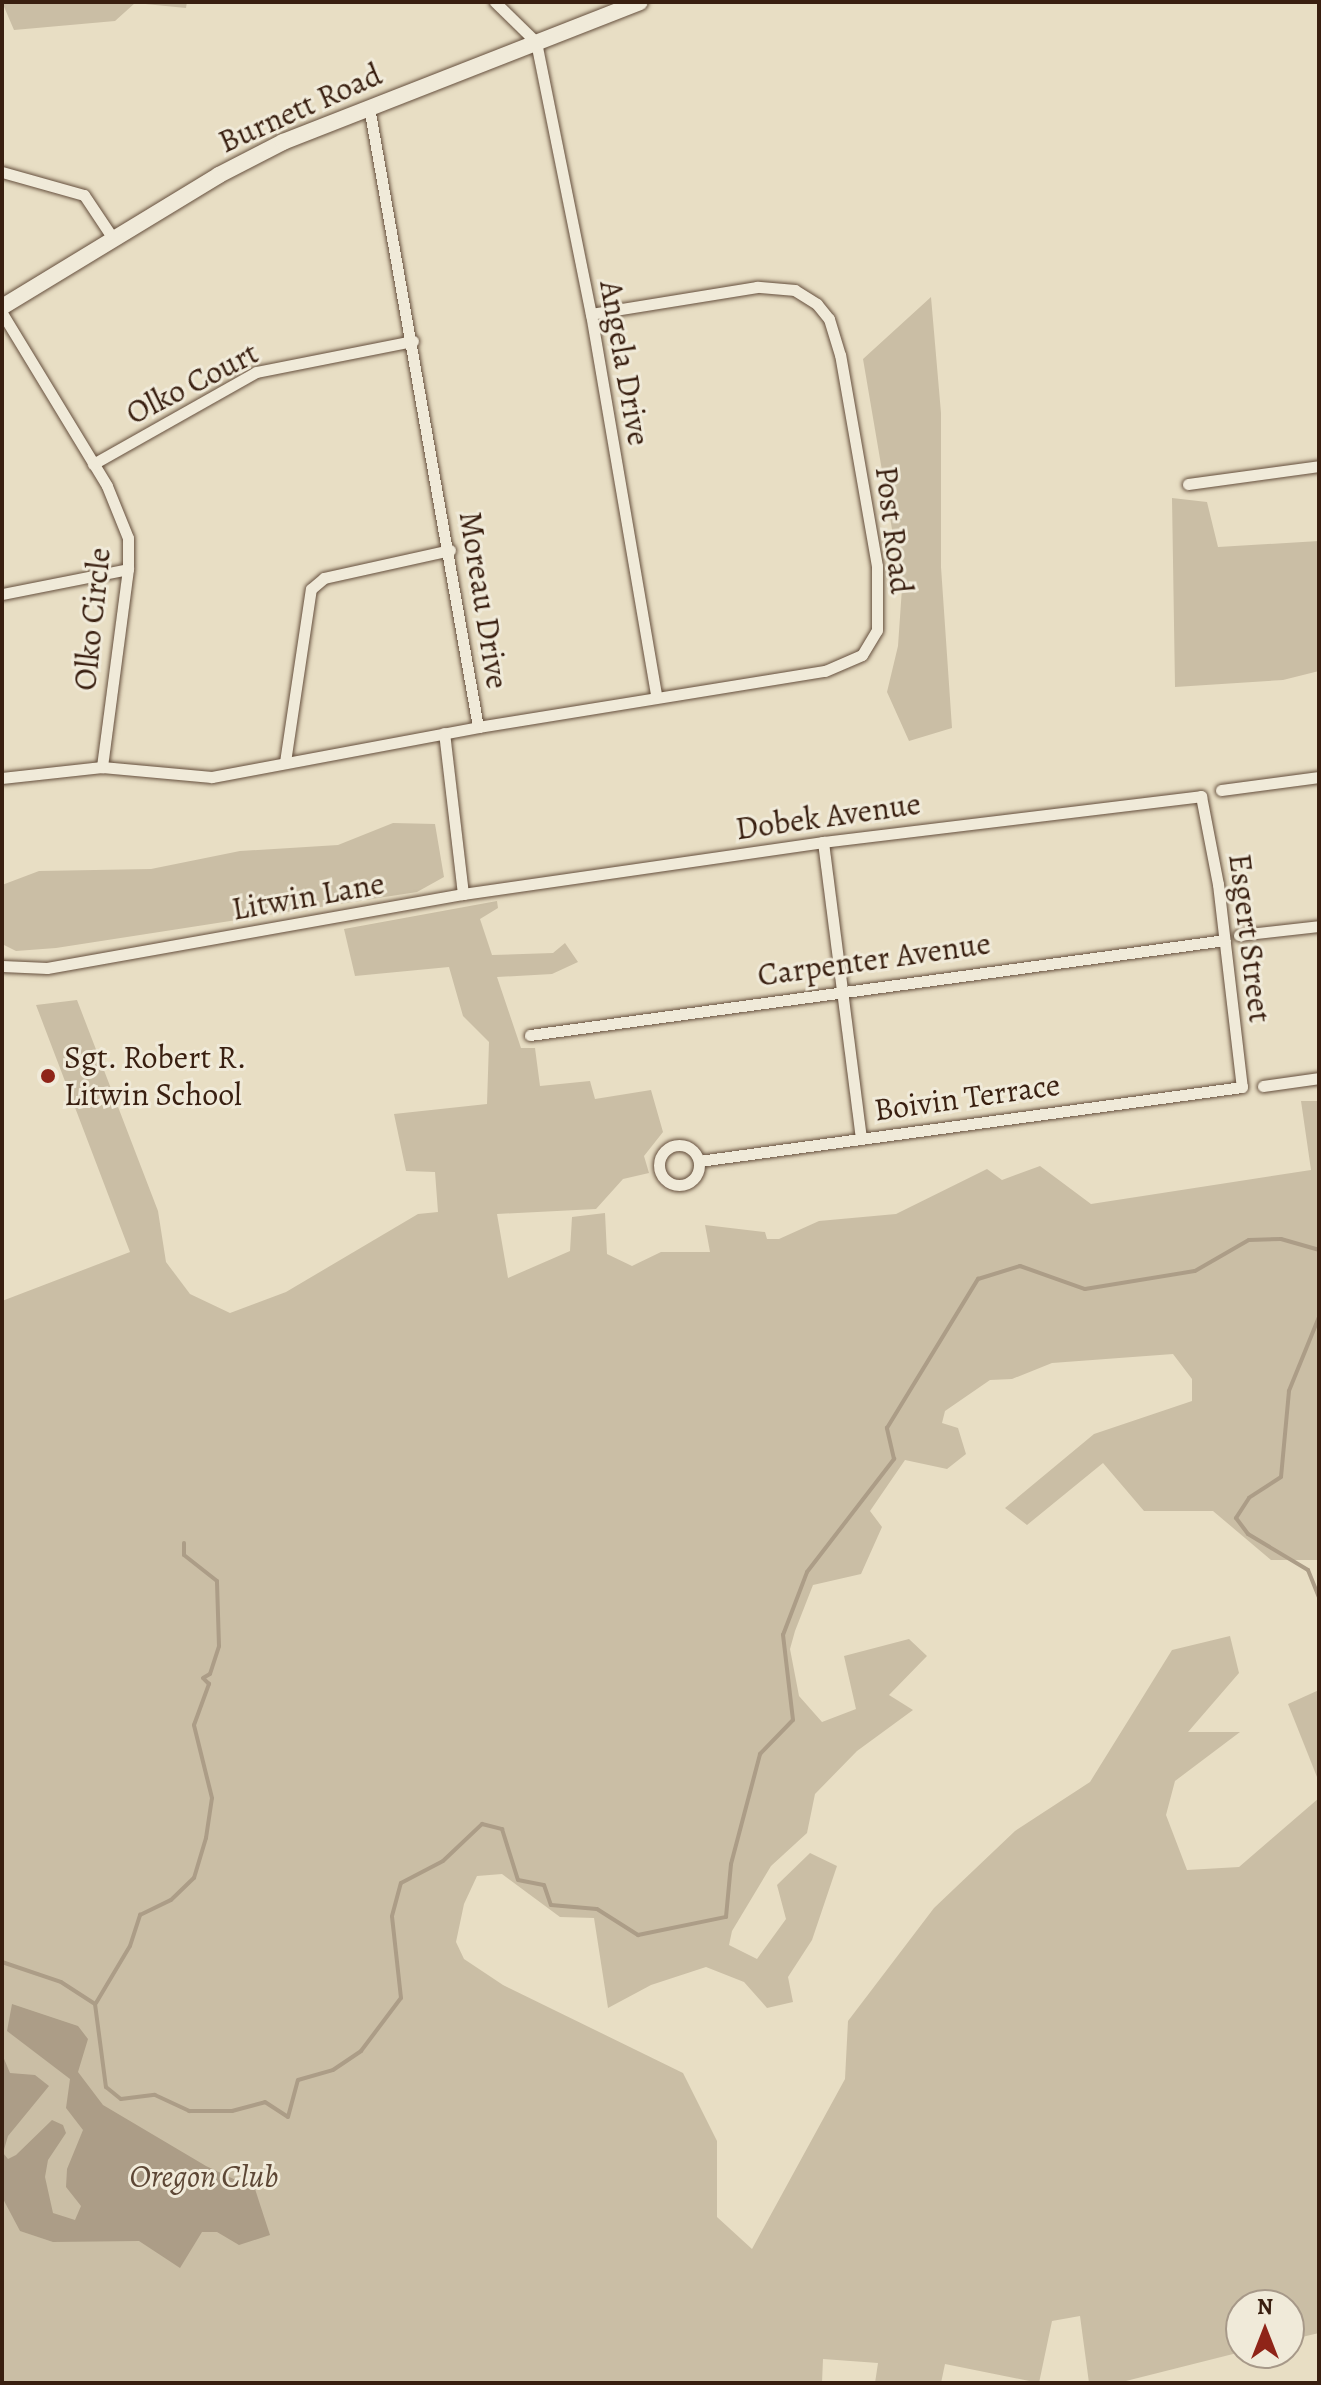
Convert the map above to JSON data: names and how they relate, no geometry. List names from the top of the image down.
{
  "streets": {
    "main road": ["Burnett Road"],
    "street": [
      "Angela Drive",
      "Olko Court",
      "Post Road",
      "Moreau Drive",
      "Olko Circle",
      "Dobek Avenue",
      "Litwin Lane",
      "Esgert Street",
      "Carpenter Avenue",
      "Boivin Terrace"
    ]
  },
  "crossings": [
    ["Burnett Road", "Angela Drive"],
    ["Burnett Road", "Moreau Drive"],
    ["Burnett Road", "Olko Circle"],
    ["Angela Drive", "Post Road"],
    ["Olko Court", "Moreau Drive"],
    ["Olko Court", "Olko Circle"],
    ["Post Road", "Moreau Drive"],
    ["Moreau Drive", "Olko Circle"],
    ["Dobek Avenue", "Litwin Lane"],
    ["Dobek Avenue", "Esgert Street"],
    ["Esgert Street", "Carpenter Avenue"],
    ["Esgert Street", "Boivin Terrace"]
  ],
  "parks": ["Oregon Club"],
  "places": ["Sgt. Robert R. Litwin School"],
  "north": "top"
}
